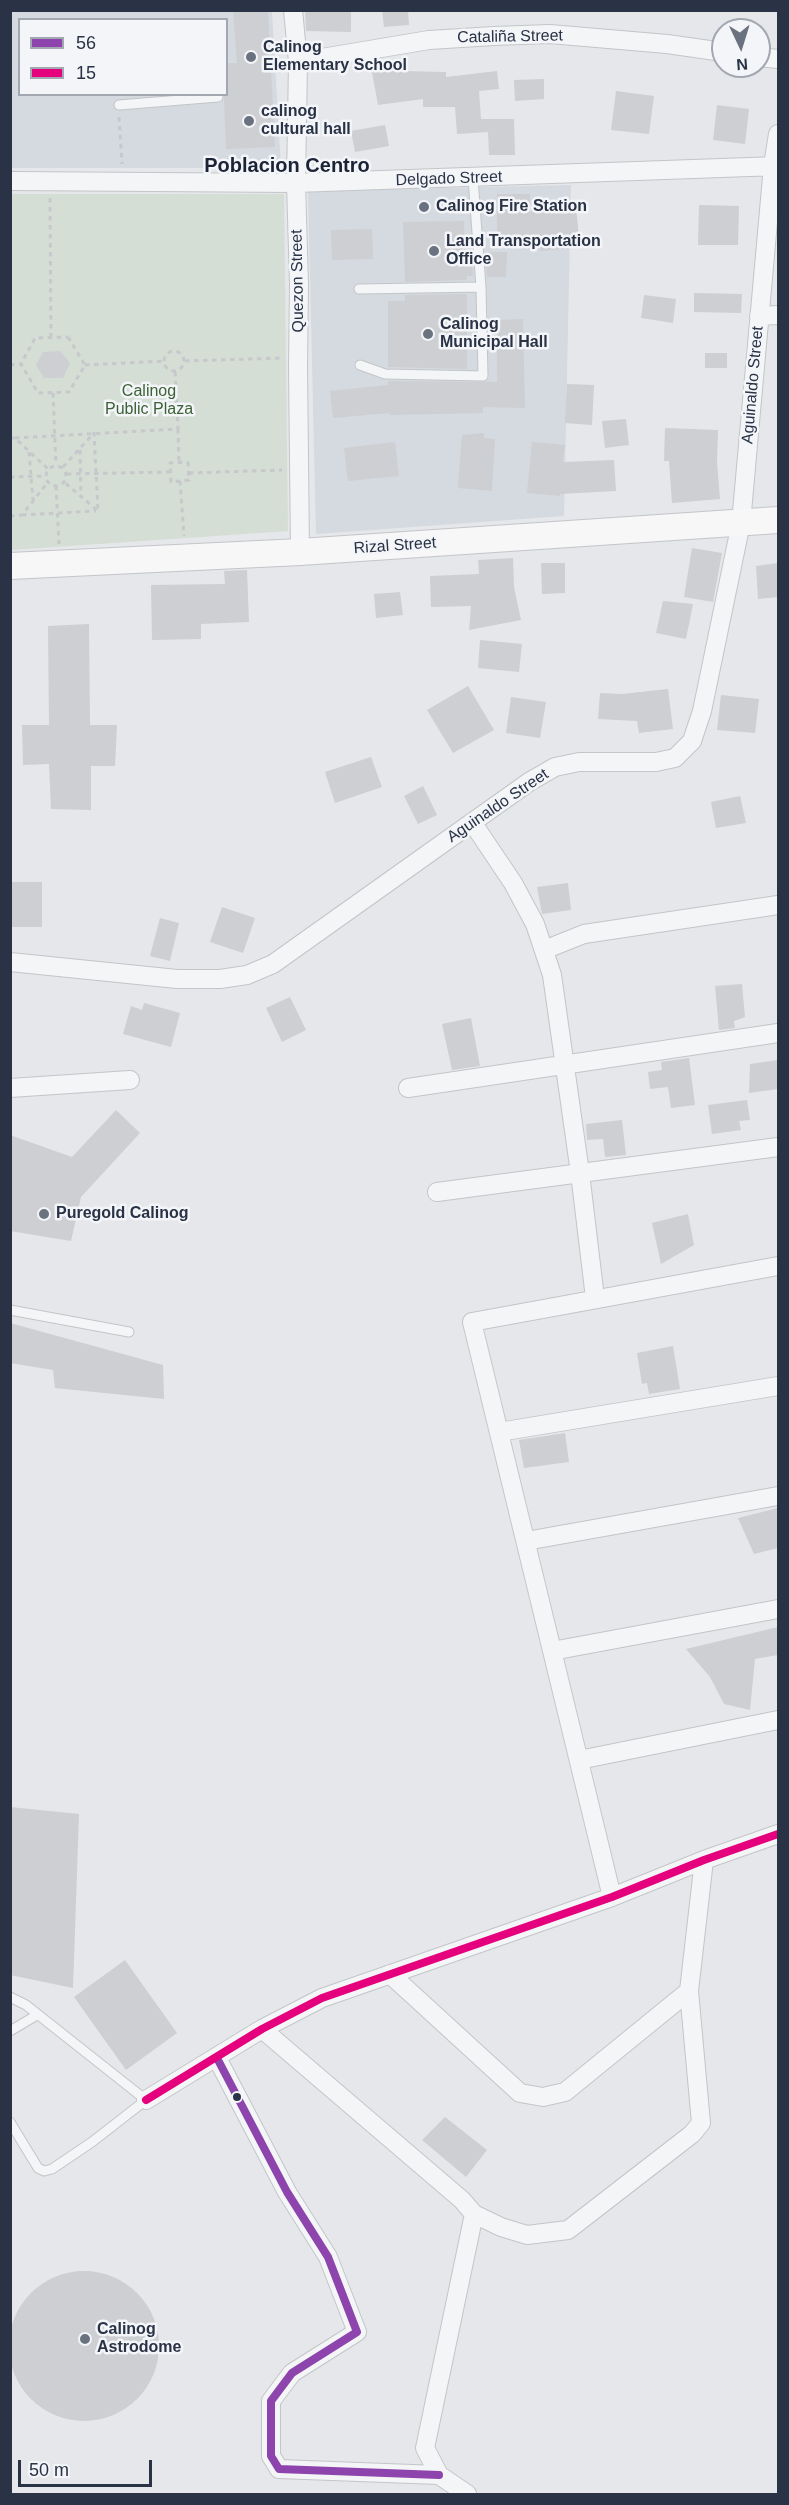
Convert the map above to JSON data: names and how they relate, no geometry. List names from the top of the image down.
{
  "streets": {
    "street": [
      "Cataliña Street",
      "Delgado Street",
      "Quezon Street",
      "Aguinaldo Street",
      "Rizal Street"
    ]
  },
  "crossings": [
    ["Cataliña Street", "Quezon Street"],
    ["Delgado Street", "Quezon Street"],
    ["Delgado Street", "Aguinaldo Street"],
    ["Quezon Street", "Rizal Street"],
    ["Aguinaldo Street", "Rizal Street"]
  ],
  "districts": ["Poblacion Centro"],
  "parks": ["Calinog Public Plaza"],
  "places": [
    "Calinog Elementary School",
    "calinog cultural hall",
    "Calinog Fire Station",
    "Land Transportation Office",
    "Calinog Municipal Hall",
    "Puregold Calinog",
    "Calinog Astrodome"
  ],
  "lines": ["transit line 15", "transit line 56"],
  "legend": ["56", "15"],
  "scale_bar": "50 m",
  "north": "bottom"
}
